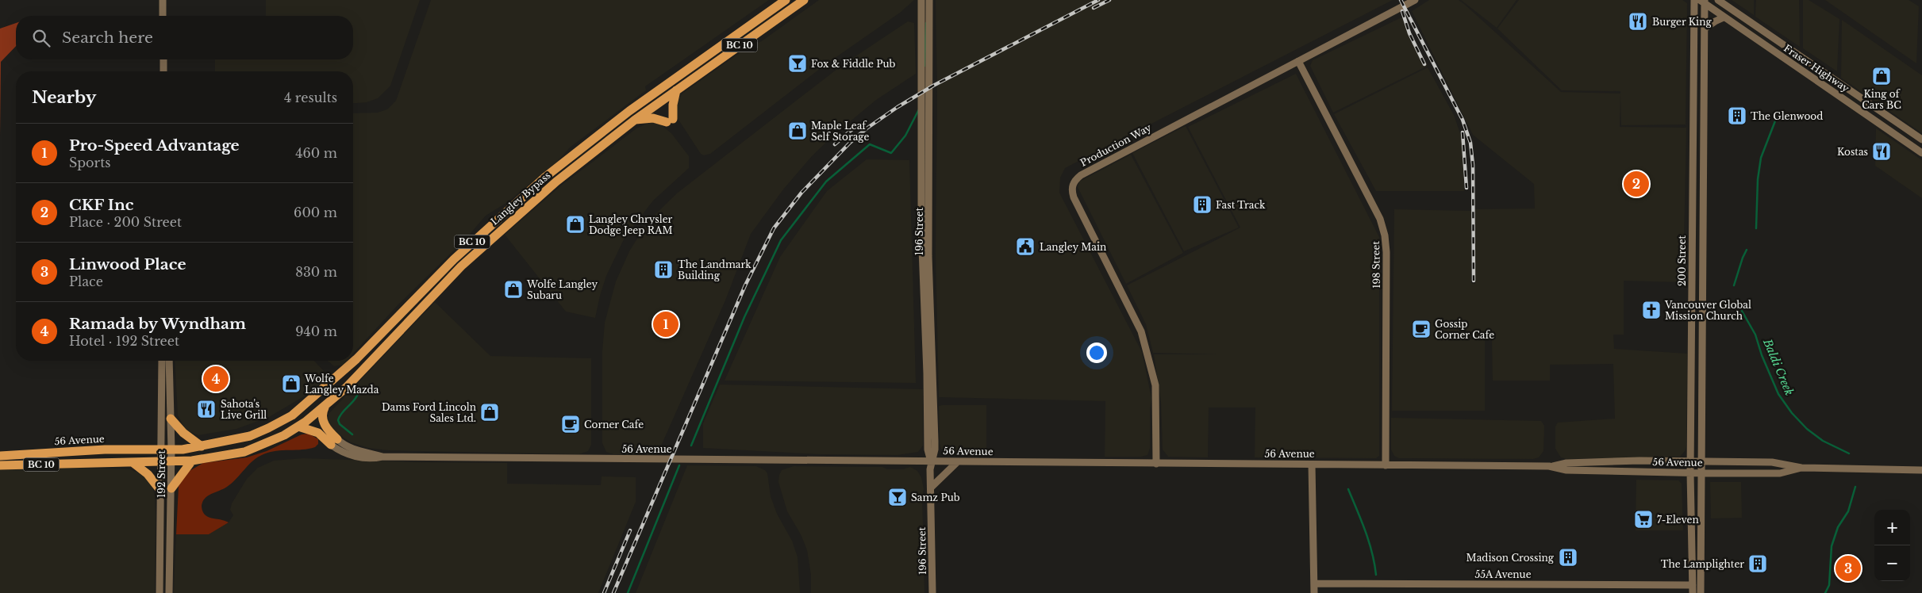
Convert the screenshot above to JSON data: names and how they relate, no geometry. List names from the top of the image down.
{
  "streets": {
    "highway": ["BC 10", "Langley Bypass", "56 Avenue"],
    "main road": [
      "Fraser Highway",
      "Production Way",
      "196 Street",
      "200 Street",
      "198 Street",
      "192 Street",
      "55A Avenue"
    ]
  },
  "crossings": [
    ["BC 10", "Langley Bypass"],
    ["BC 10", "192 Street"],
    ["Production Way", "198 Street"],
    ["Production Way", "56 Avenue"],
    ["Langley Bypass", "56 Avenue"],
    ["Langley Bypass", "192 Street"],
    ["196 Street", "56 Avenue"],
    ["200 Street", "56 Avenue"],
    ["200 Street", "55A Avenue"],
    ["198 Street", "56 Avenue"],
    ["56 Avenue", "192 Street"]
  ],
  "water": ["Baldi Creek"],
  "places": {
    "restaurant": ["Burger King", "Kostas", "Sahota's Live Grill"],
    "bar": ["Fox & Fiddle Pub", "Samz Pub"],
    "shop": [
      "King of Cars BC",
      "Maple Leaf Self Storage",
      "Langley Chrysler Dodge Jeep RAM",
      "Wolfe Langley Subaru",
      "Wolfe Langley Mazda",
      "Dams Ford Lincoln Sales Ltd."
    ],
    "building": [
      "The Glenwood",
      "Fast Track",
      "The Landmark Building",
      "Madison Crossing",
      "The Lamplighter"
    ],
    "public building": ["Langley Main"],
    "church": ["Vancouver Global Mission Church"],
    "cafe": ["Gossip Corner Cafe", "Corner Cafe"],
    "supermarket": ["7-Eleven"]
  },
  "page": {
    "search": "Search here",
    "heading": ["Nearby", "4 results"],
    "list": [
      {
        "mark": "1",
        "name": "Pro-Speed Advantage",
        "note": "Sports",
        "value": "460 m"
      },
      {
        "mark": "2",
        "name": "CKF Inc",
        "note": "Place · 200 Street",
        "value": "600 m"
      },
      {
        "mark": "3",
        "name": "Linwood Place",
        "note": "Place",
        "value": "830 m"
      },
      {
        "mark": "4",
        "name": "Ramada by Wyndham",
        "note": "Hotel · 192 Street",
        "value": "940 m"
      }
    ],
    "pins": [
      "2",
      "1",
      "4",
      "3"
    ],
    "map_buttons": ["+", "−"]
  }
}
